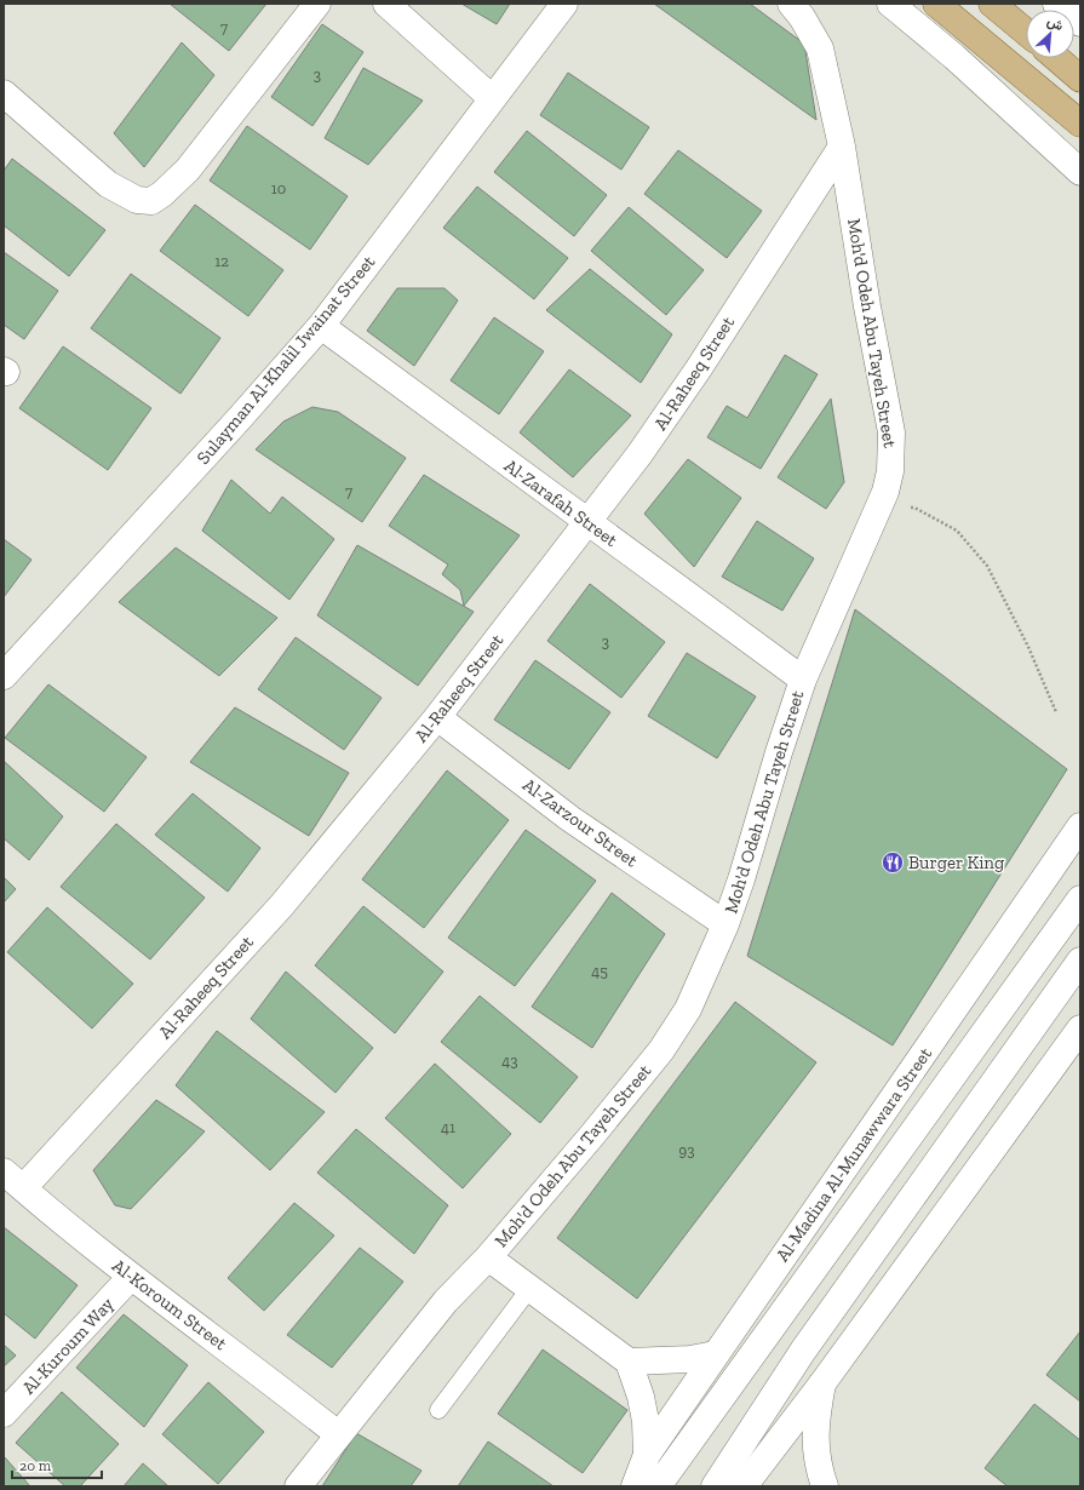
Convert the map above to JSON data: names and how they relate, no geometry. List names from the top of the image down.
{
  "streets": {
    "street": [
      "Moh'd Odeh Abu Tayeh Street",
      "Sulayman Al-Khalil Jwainat Street",
      "Al-Raheeq Street",
      "Al-Zarafah Street",
      "Al-Zarzour Street",
      "Al-Madina Al-Munawwara Street",
      "Al-Koroum Street",
      "Al-Kuroum Way"
    ]
  },
  "crossings": [
    ["Moh'd Odeh Abu Tayeh Street", "Al-Raheeq Street"],
    ["Moh'd Odeh Abu Tayeh Street", "Al-Zarafah Street"],
    ["Moh'd Odeh Abu Tayeh Street", "Al-Zarzour Street"],
    ["Moh'd Odeh Abu Tayeh Street", "Al-Koroum Street"],
    ["Sulayman Al-Khalil Jwainat Street", "Al-Zarafah Street"],
    ["Al-Raheeq Street", "Al-Zarafah Street"],
    ["Al-Raheeq Street", "Al-Zarzour Street"],
    ["Al-Raheeq Street", "Al-Koroum Street"],
    ["Al-Koroum Street", "Al-Kuroum Way"]
  ],
  "places": {
    "restaurant": ["Burger King"]
  },
  "house_numbers": [
    "7",
    "3",
    "10",
    "12",
    "7",
    "3",
    "45",
    "43",
    "41",
    "93"
  ],
  "scale_bar": "20 m",
  "north": "top right"
}
